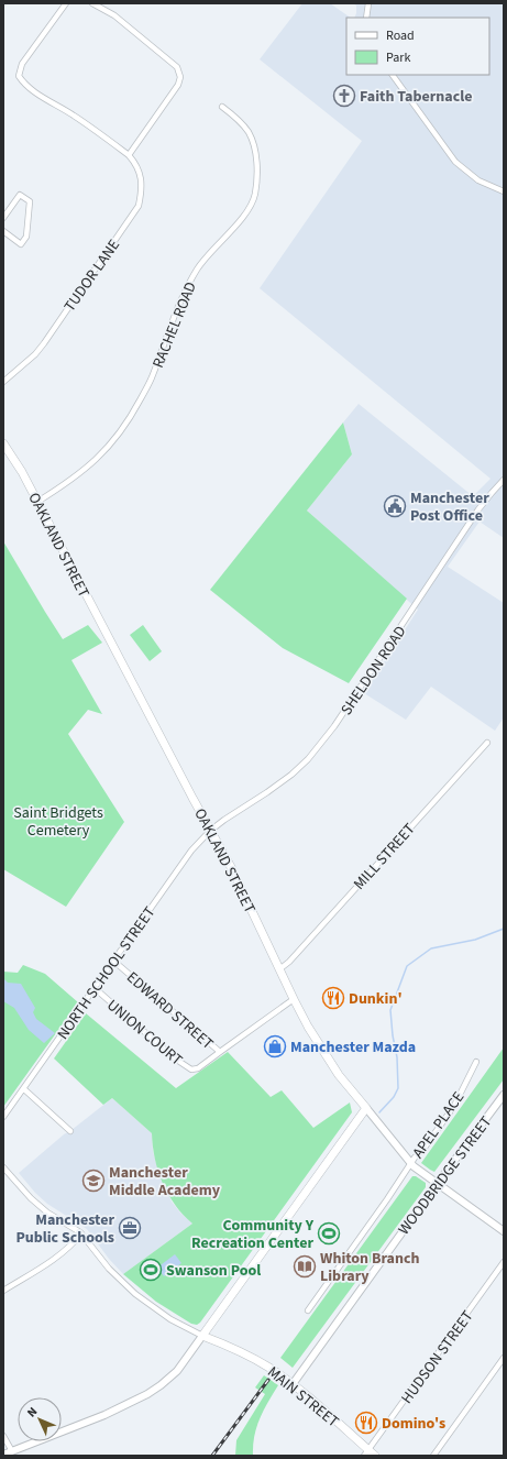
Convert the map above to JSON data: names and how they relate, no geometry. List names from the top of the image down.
{
  "streets": {
    "main road": ["OAKLAND STREET", "WOODBRIDGE STREET", "MAIN STREET"],
    "street": [
      "TUDOR LANE",
      "RACHEL ROAD",
      "SHELDON ROAD",
      "MILL STREET",
      "NORTH SCHOOL STREET",
      "EDWARD STREET",
      "UNION COURT",
      "APEL PLACE",
      "HUDSON STREET"
    ]
  },
  "crossings": [
    ["RACHEL ROAD", "OAKLAND STREET"],
    ["OAKLAND STREET", "SHELDON ROAD"],
    ["OAKLAND STREET", "MILL STREET"],
    ["OAKLAND STREET", "NORTH SCHOOL STREET"],
    ["OAKLAND STREET", "EDWARD STREET"],
    ["OAKLAND STREET", "APEL PLACE"],
    ["OAKLAND STREET", "WOODBRIDGE STREET"],
    ["SHELDON ROAD", "NORTH SCHOOL STREET"],
    ["NORTH SCHOOL STREET", "EDWARD STREET"],
    ["NORTH SCHOOL STREET", "UNION COURT"],
    ["EDWARD STREET", "UNION COURT"],
    ["WOODBRIDGE STREET", "MAIN STREET"],
    ["HUDSON STREET", "MAIN STREET"]
  ],
  "parks": ["Saint Bridgets Cemetery"],
  "places": {
    "church": ["Faith Tabernacle"],
    "public building": ["Manchester Post Office"],
    "restaurant": ["Dunkin'", "Domino's"],
    "shop": ["Manchester Mazda"],
    "school or university": ["Manchester Middle Academy"],
    "office": ["Manchester Public Schools"],
    "sports": ["Community Y Recreation Center", "Swanson Pool"],
    "library": ["Whiton Branch Library"]
  },
  "legend": ["Road", "Park"],
  "north": "top left"
}
